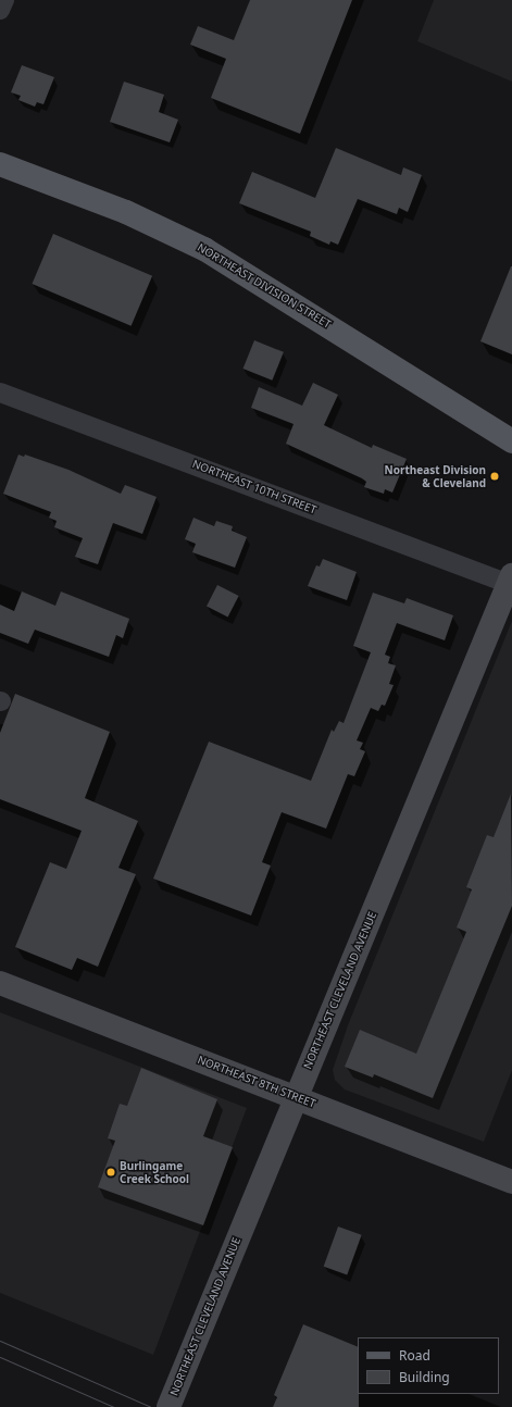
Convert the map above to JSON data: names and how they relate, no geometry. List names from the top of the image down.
{
  "streets": {
    "main road": ["NORTHEAST DIVISION STREET", "NORTHEAST CLEVELAND AVENUE", "NORTHEAST 8TH STREET"],
    "street": ["NORTHEAST 10TH STREET"]
  },
  "crossings": [
    ["NORTHEAST 10TH STREET", "NORTHEAST CLEVELAND AVENUE"],
    ["NORTHEAST CLEVELAND AVENUE", "NORTHEAST 8TH STREET"]
  ],
  "places": ["Northeast Division & Cleveland", "Burlingame Creek School"],
  "legend": ["Road", "Building"]
}
